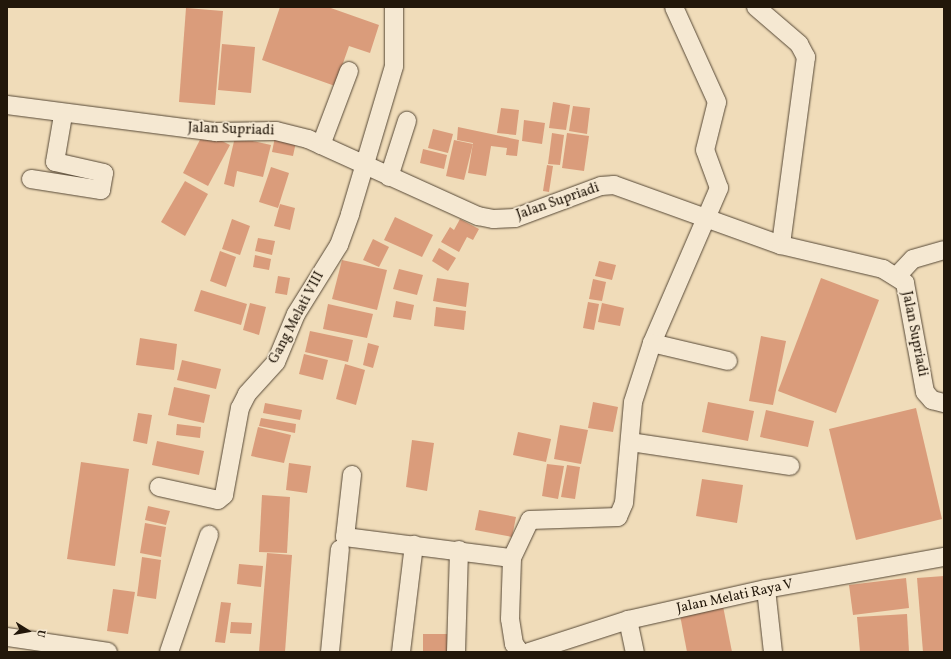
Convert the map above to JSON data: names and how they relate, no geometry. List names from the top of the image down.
{
  "streets": {
    "street": ["Jalan Supriadi", "Gang Melati VIII", "Jalan Melati Raya V"]
  },
  "crossings": [
    ["Jalan Supriadi", "Gang Melati VIII"]
  ],
  "north": "right"
}
